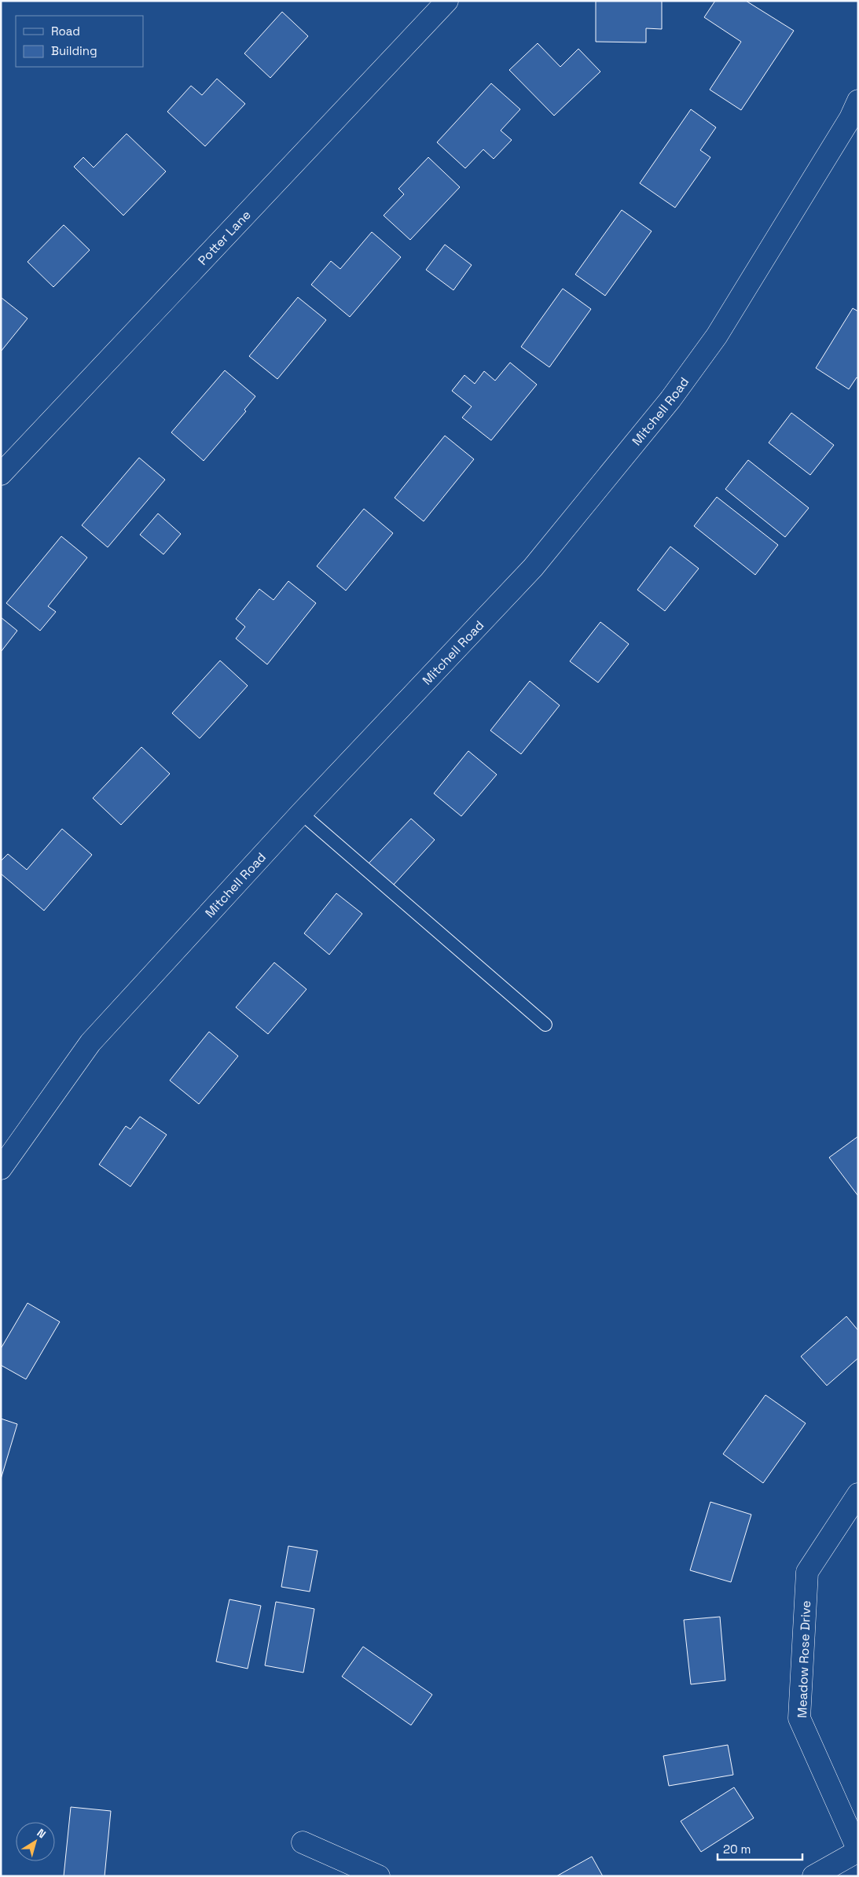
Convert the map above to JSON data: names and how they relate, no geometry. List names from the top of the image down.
{
  "streets": {
    "street": ["Potter Lane", "Mitchell Road", "Meadow Rose Drive"]
  },
  "legend": ["Road", "Building"],
  "scale_bar": "20 m",
  "north": "top right"
}
